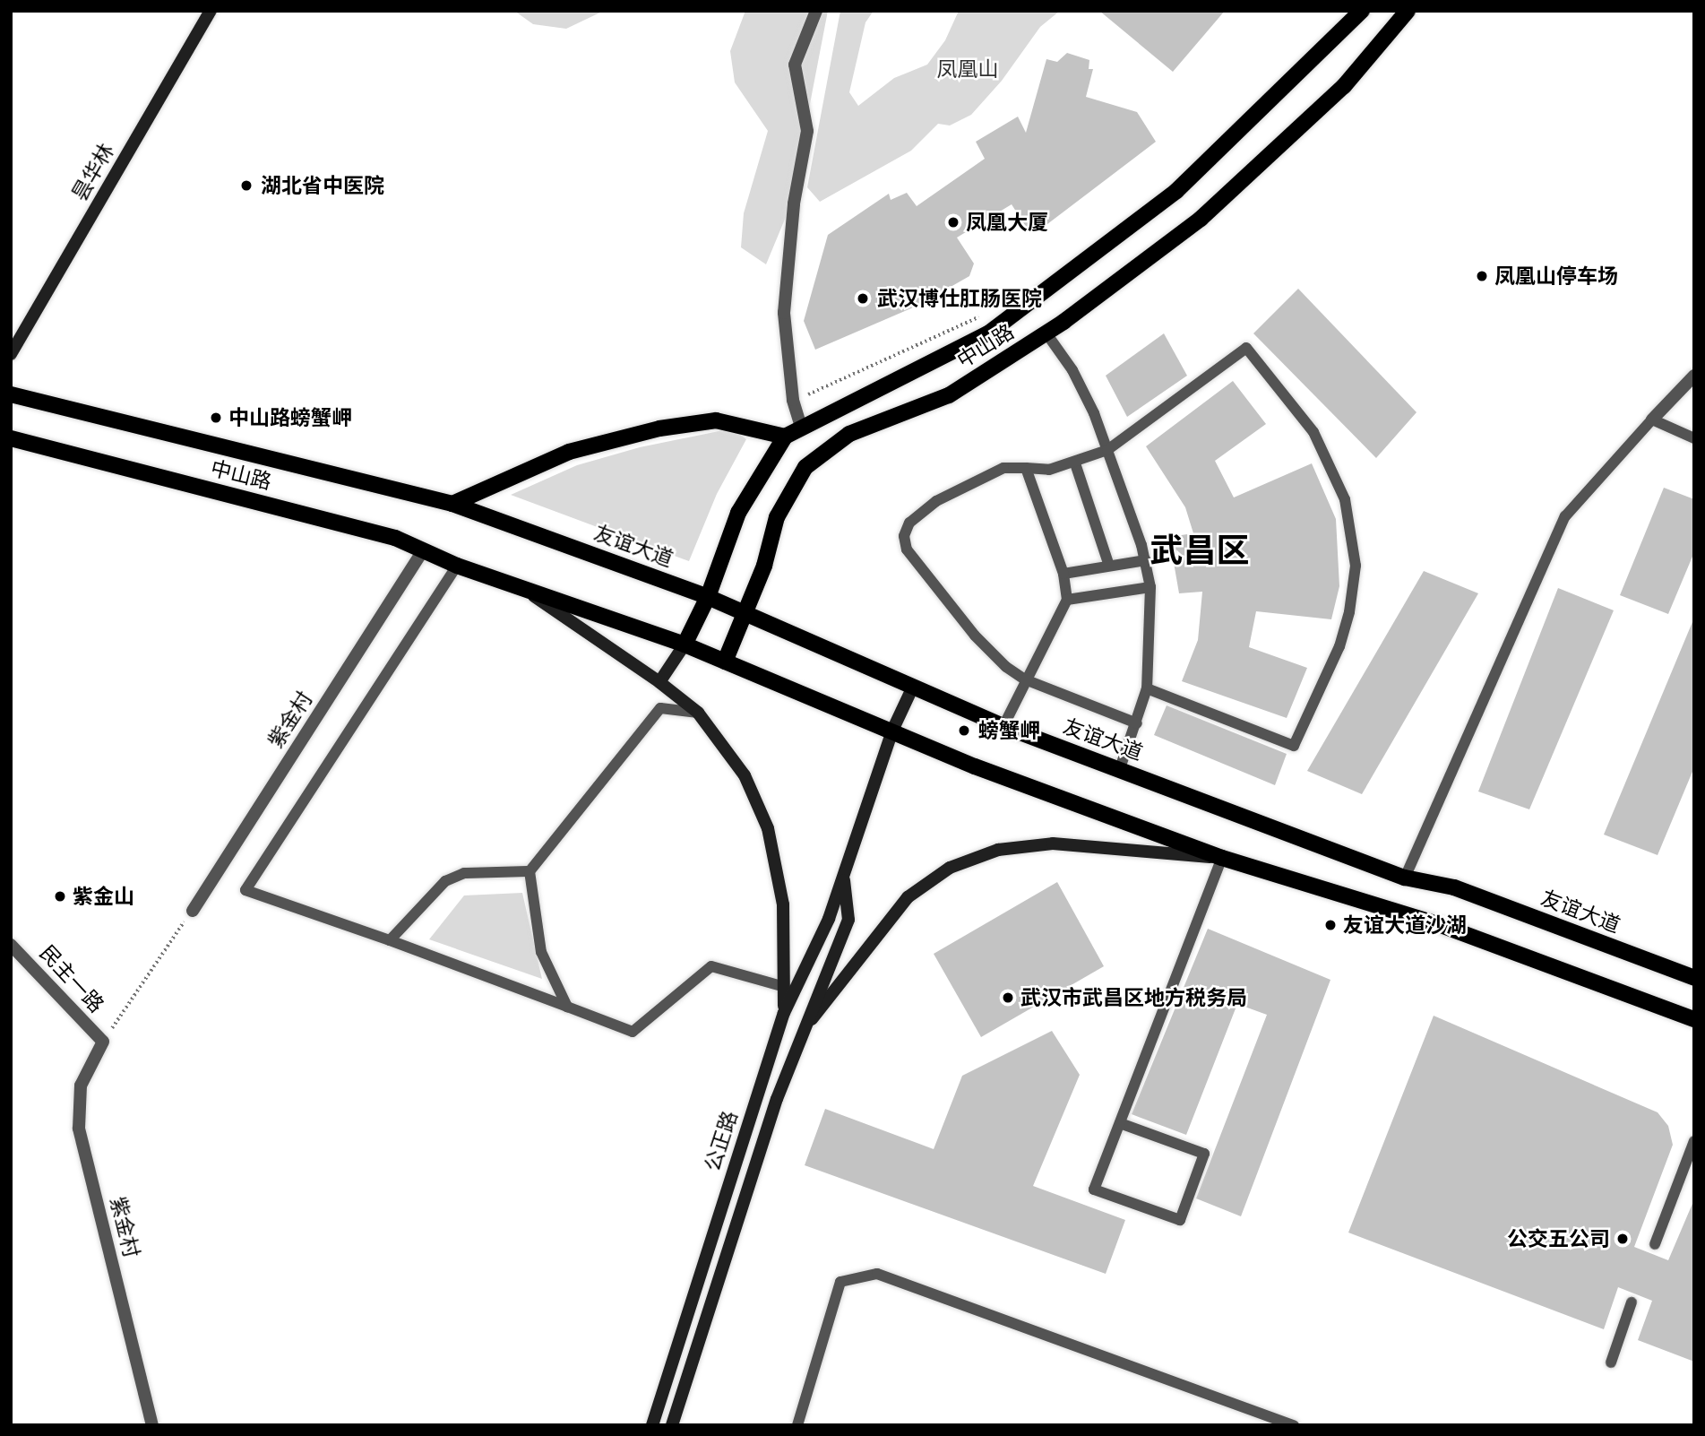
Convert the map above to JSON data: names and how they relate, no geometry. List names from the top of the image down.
{
  "streets": {
    "main road": [
      "昙华林",
      "中山路",
      "友谊大道",
      "公正路"
    ],
    "street": ["紫金村", "民主一路"]
  },
  "crossings": [
    ["中山路", "友谊大道"],
    ["中山路", "紫金村"],
    ["友谊大道", "公正路"],
    ["紫金村", "民主一路"]
  ],
  "districts": ["武昌区"],
  "parks": ["凤凰山"],
  "places": [
    "湖北省中医院",
    "凤凰大厦",
    "凤凰山停车场",
    "武汉博仕肛肠医院",
    "中山路螃蟹岬",
    "螃蟹岬",
    "紫金山",
    "友谊大道沙湖",
    "武汉市武昌区地方税务局",
    "公交五公司"
  ]
}
